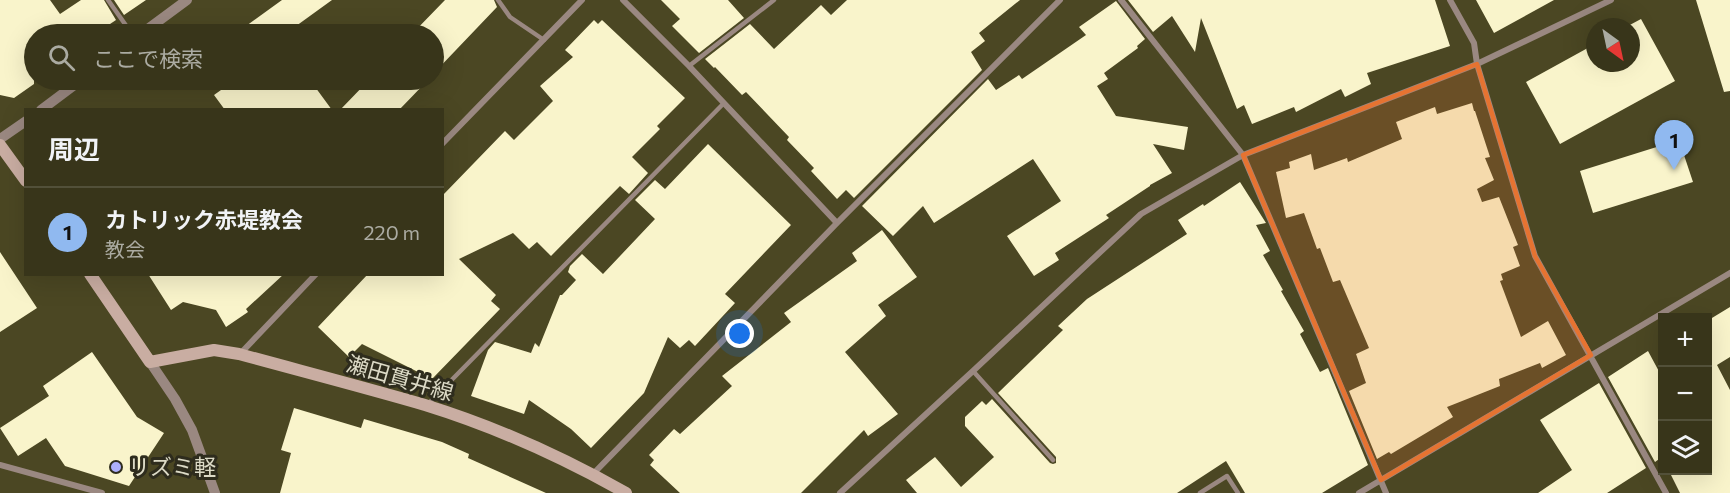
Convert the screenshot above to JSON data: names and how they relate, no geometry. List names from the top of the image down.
{
  "streets": {
    "main road": ["瀬田貫井線"]
  },
  "places": ["リズミ軽"],
  "north": "bottom right",
  "page": {
    "search": "ここで検索",
    "heading": "周辺",
    "pins": "1",
    "list": [
      {
        "mark": "1",
        "name": "カトリック赤堤教会",
        "note": "教会",
        "value": "220 m"
      }
    ],
    "map_buttons": ["+", "−"]
  }
}
